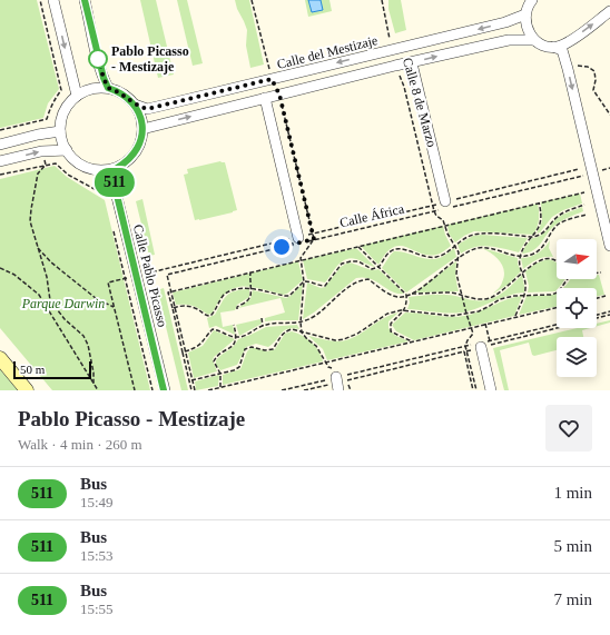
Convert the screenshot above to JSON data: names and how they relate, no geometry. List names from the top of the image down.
{
  "streets": {
    "street": ["Calle del Mestizaje", "Calle 8 de Marzo", "Calle Pablo Picasso"],
    "path": ["Calle África"]
  },
  "crossings": [
    ["Calle del Mestizaje", "Calle 8 de Marzo"],
    ["Calle del Mestizaje", "Calle Pablo Picasso"],
    ["Calle 8 de Marzo", "Calle África"]
  ],
  "parks": ["Parque Darwin"],
  "places": ["Pablo Picasso - Mestizaje"],
  "lines": ["bus line 511"],
  "scale_bar": "50 m",
  "north": "right",
  "page": {
    "on_map": "511",
    "scale": "50 m",
    "heading": ["Pablo Picasso - Mestizaje", "Walk · 4 min · 260 m"],
    "list": [
      {
        "mark": "511",
        "name": "Bus",
        "note": "15:49",
        "value": "1 min"
      },
      {
        "mark": "511",
        "name": "Bus",
        "note": "15:53",
        "value": "5 min"
      },
      {
        "mark": "511",
        "name": "Bus",
        "note": "15:55",
        "value": "7 min"
      }
    ]
  }
}
